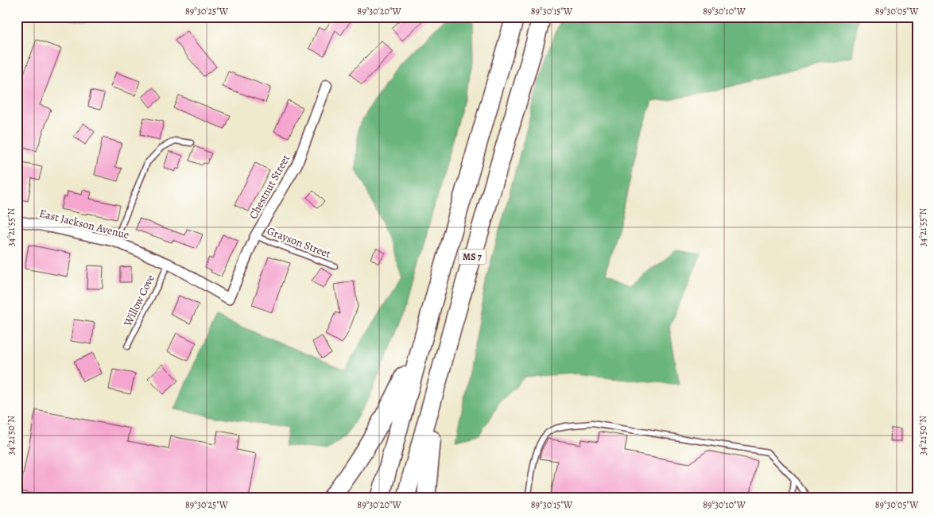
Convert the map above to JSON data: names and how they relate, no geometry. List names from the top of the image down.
{
  "streets": {
    "highway": ["MS 7"],
    "street": ["Chestnut Street", "East Jackson Avenue"],
    "lane": ["Grayson Street", "Willow Cove"]
  },
  "crossings": [
    ["Chestnut Street", "East Jackson Avenue"],
    ["Chestnut Street", "Grayson Street"],
    ["East Jackson Avenue", "Willow Cove"]
  ],
  "coordinates": [
    "89°30'25\"W",
    "89°30'20\"W",
    "89°30'15\"W",
    "89°30'10\"W",
    "89°30'05\"W",
    "34°21'55\"N",
    "34°21'50\"N"
  ]
}
